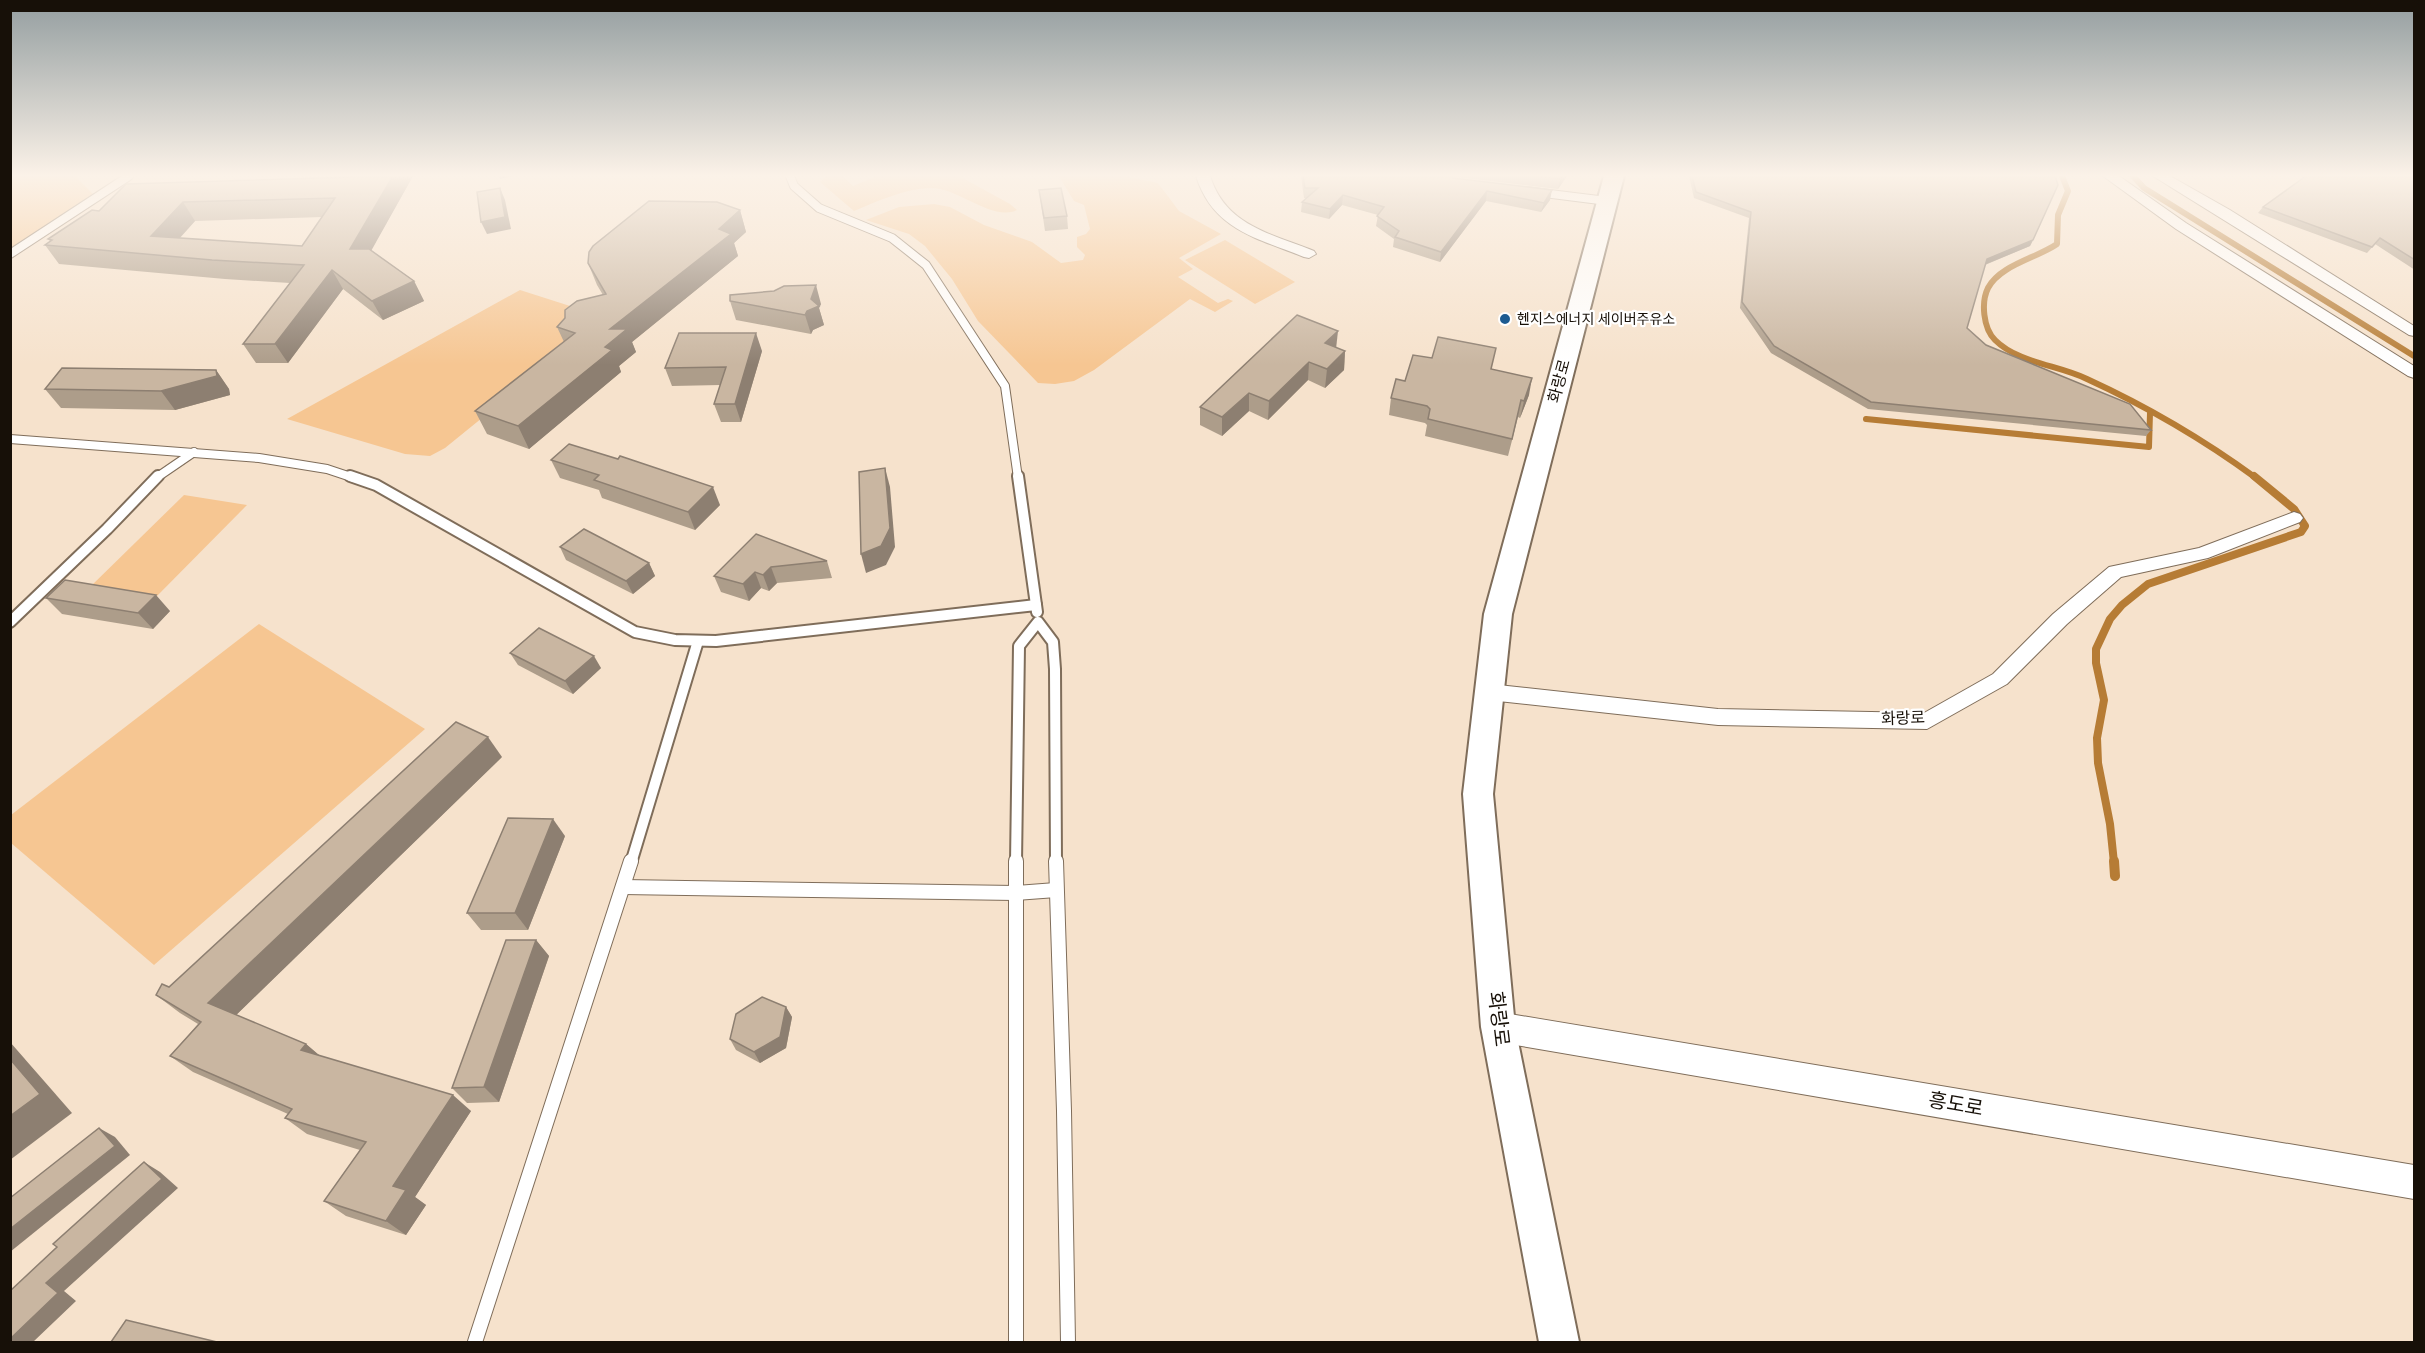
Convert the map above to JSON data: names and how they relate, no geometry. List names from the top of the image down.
{
  "streets": {
    "main road": ["화랑로"],
    "street": ["흥도로"]
  },
  "crossings": [
    ["화랑로", "흥도로"]
  ],
  "places": ["헨지스에너지 세이버주유소"]
}
